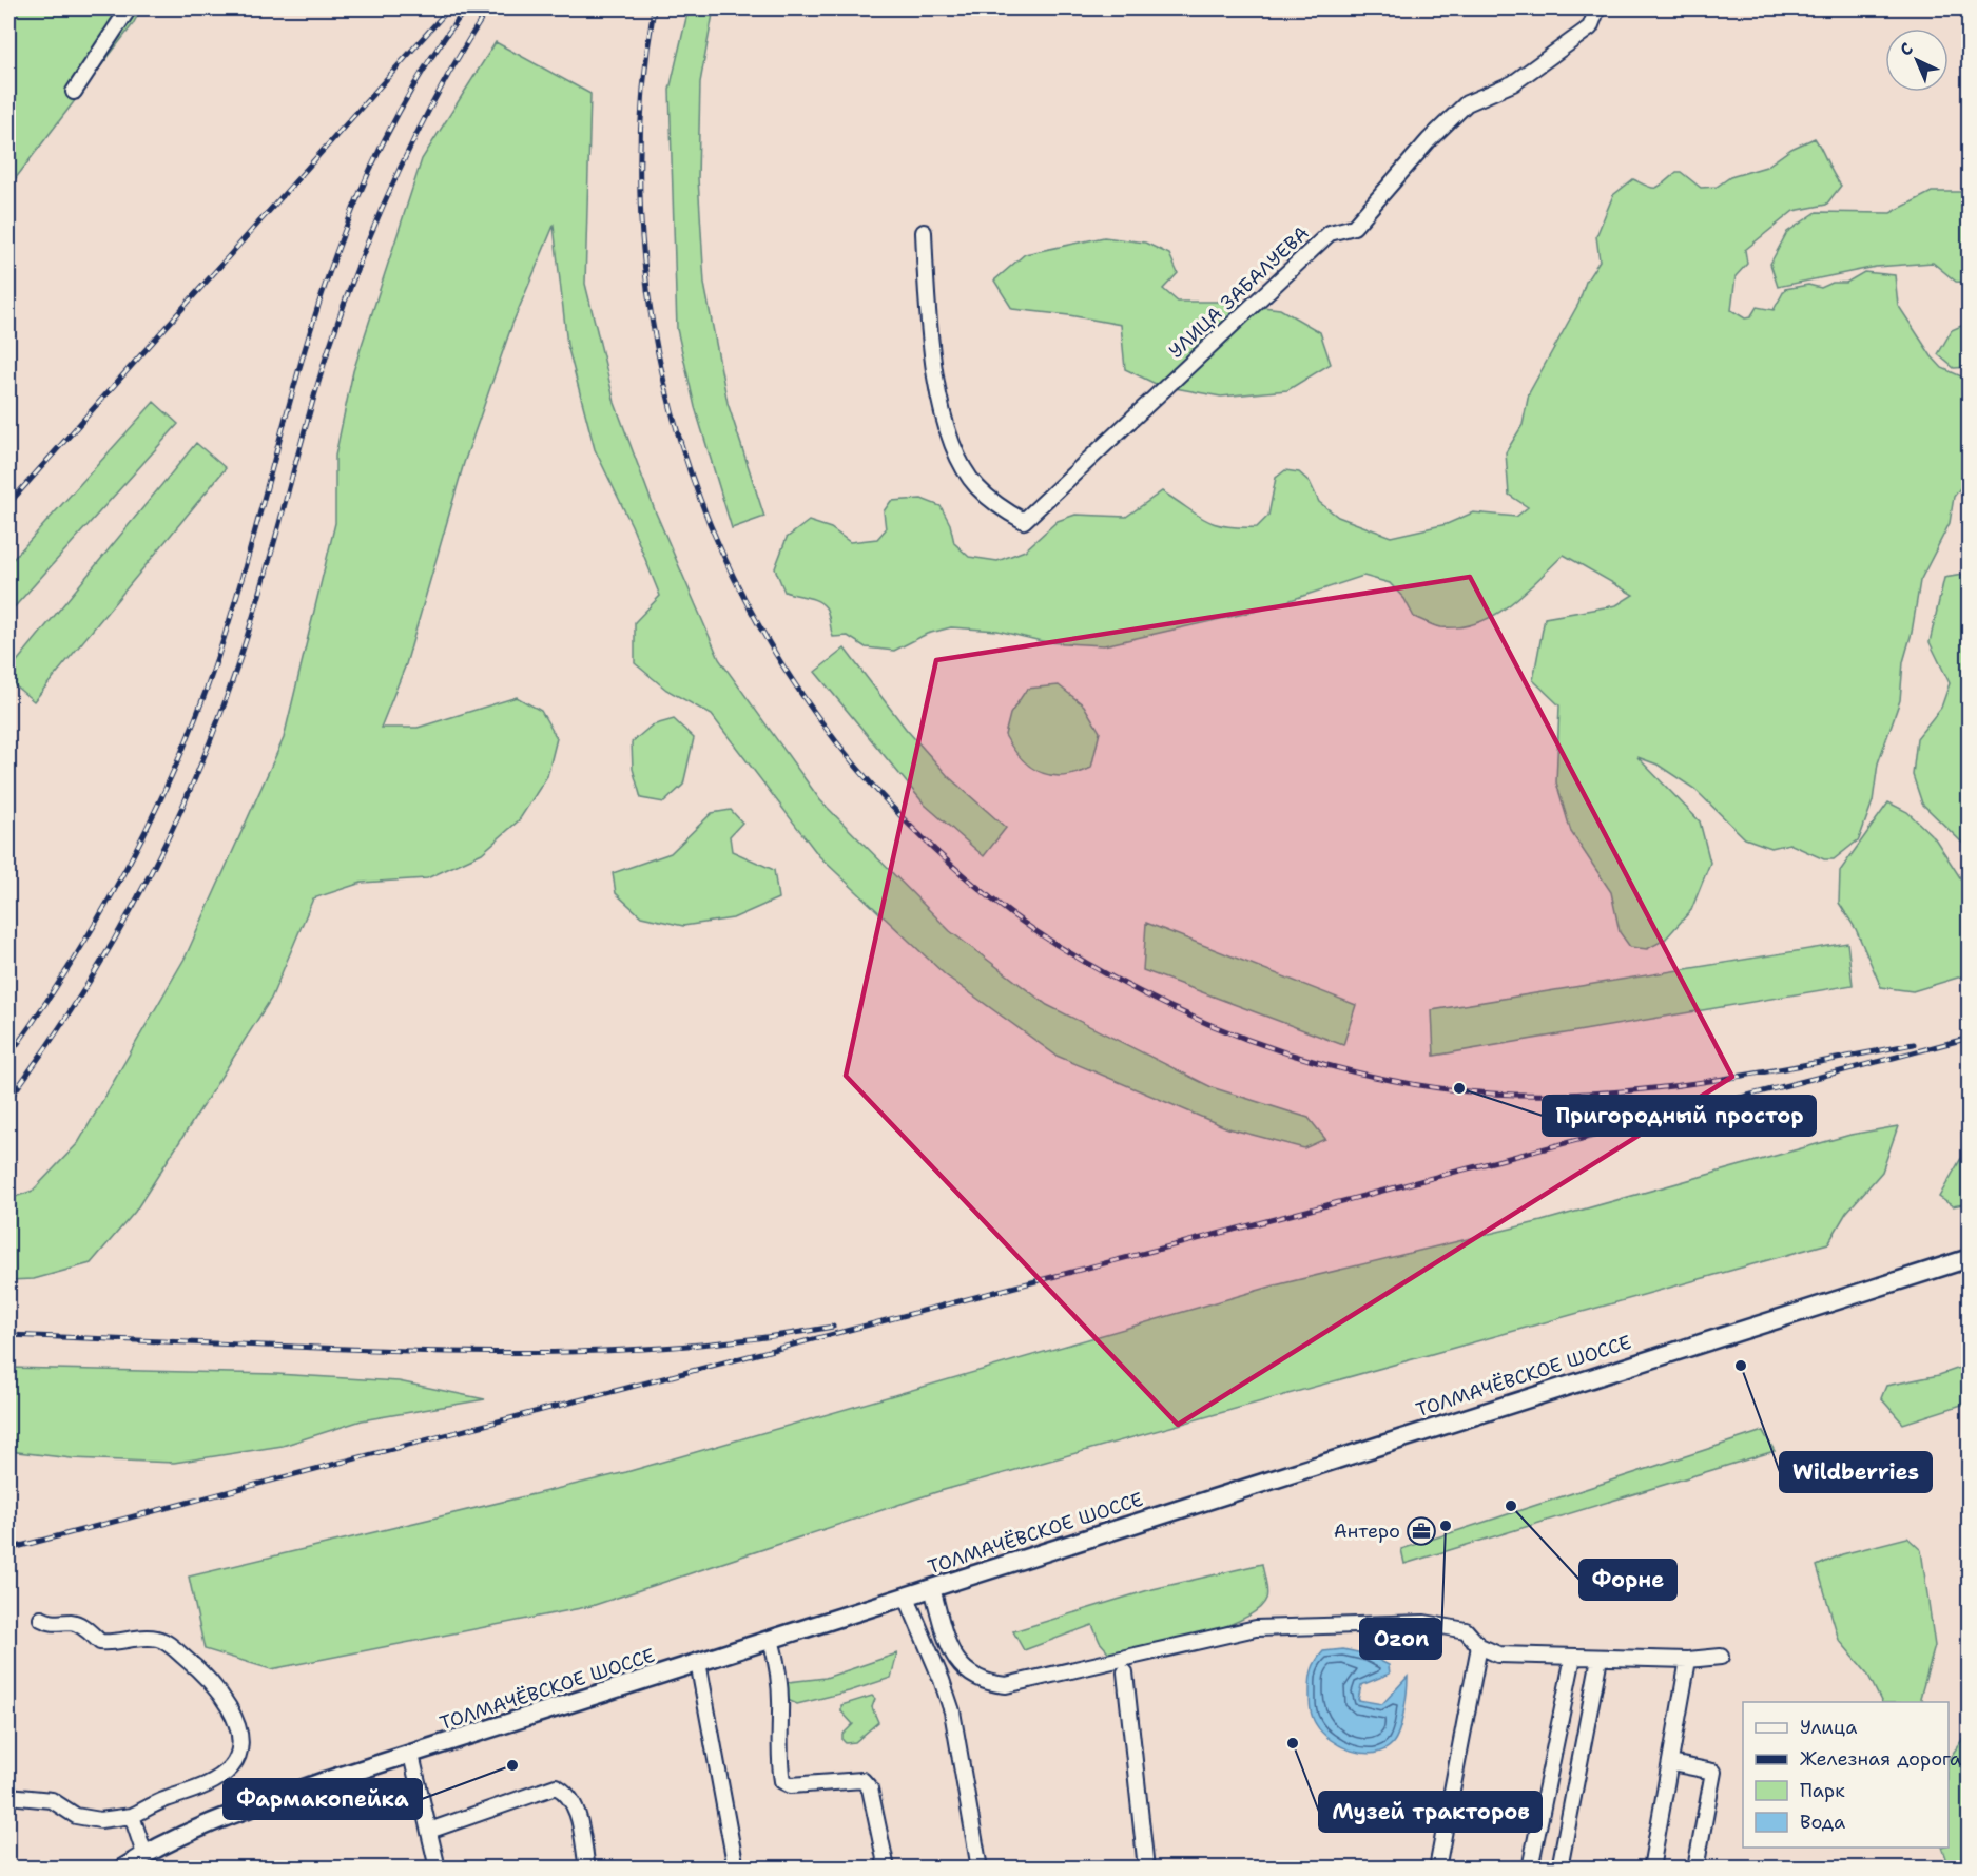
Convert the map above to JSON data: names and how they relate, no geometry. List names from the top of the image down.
{
  "streets": {
    "main road": ["ТОЛМАЧЁВСКОЕ ШОССЕ"],
    "street": ["УЛИЦА ЗАБАЛУЕВА"]
  },
  "places": {
    "other": [
      "Пригородный простор",
      "Wildberries",
      "Форне",
      "Ozon",
      "Музей тракторов",
      "Фармакопейка"
    ],
    "office": ["Антеро"]
  },
  "legend": [
    "Улица",
    "Железная дорога",
    "Парк",
    "Вода"
  ],
  "north": "top left"
}
